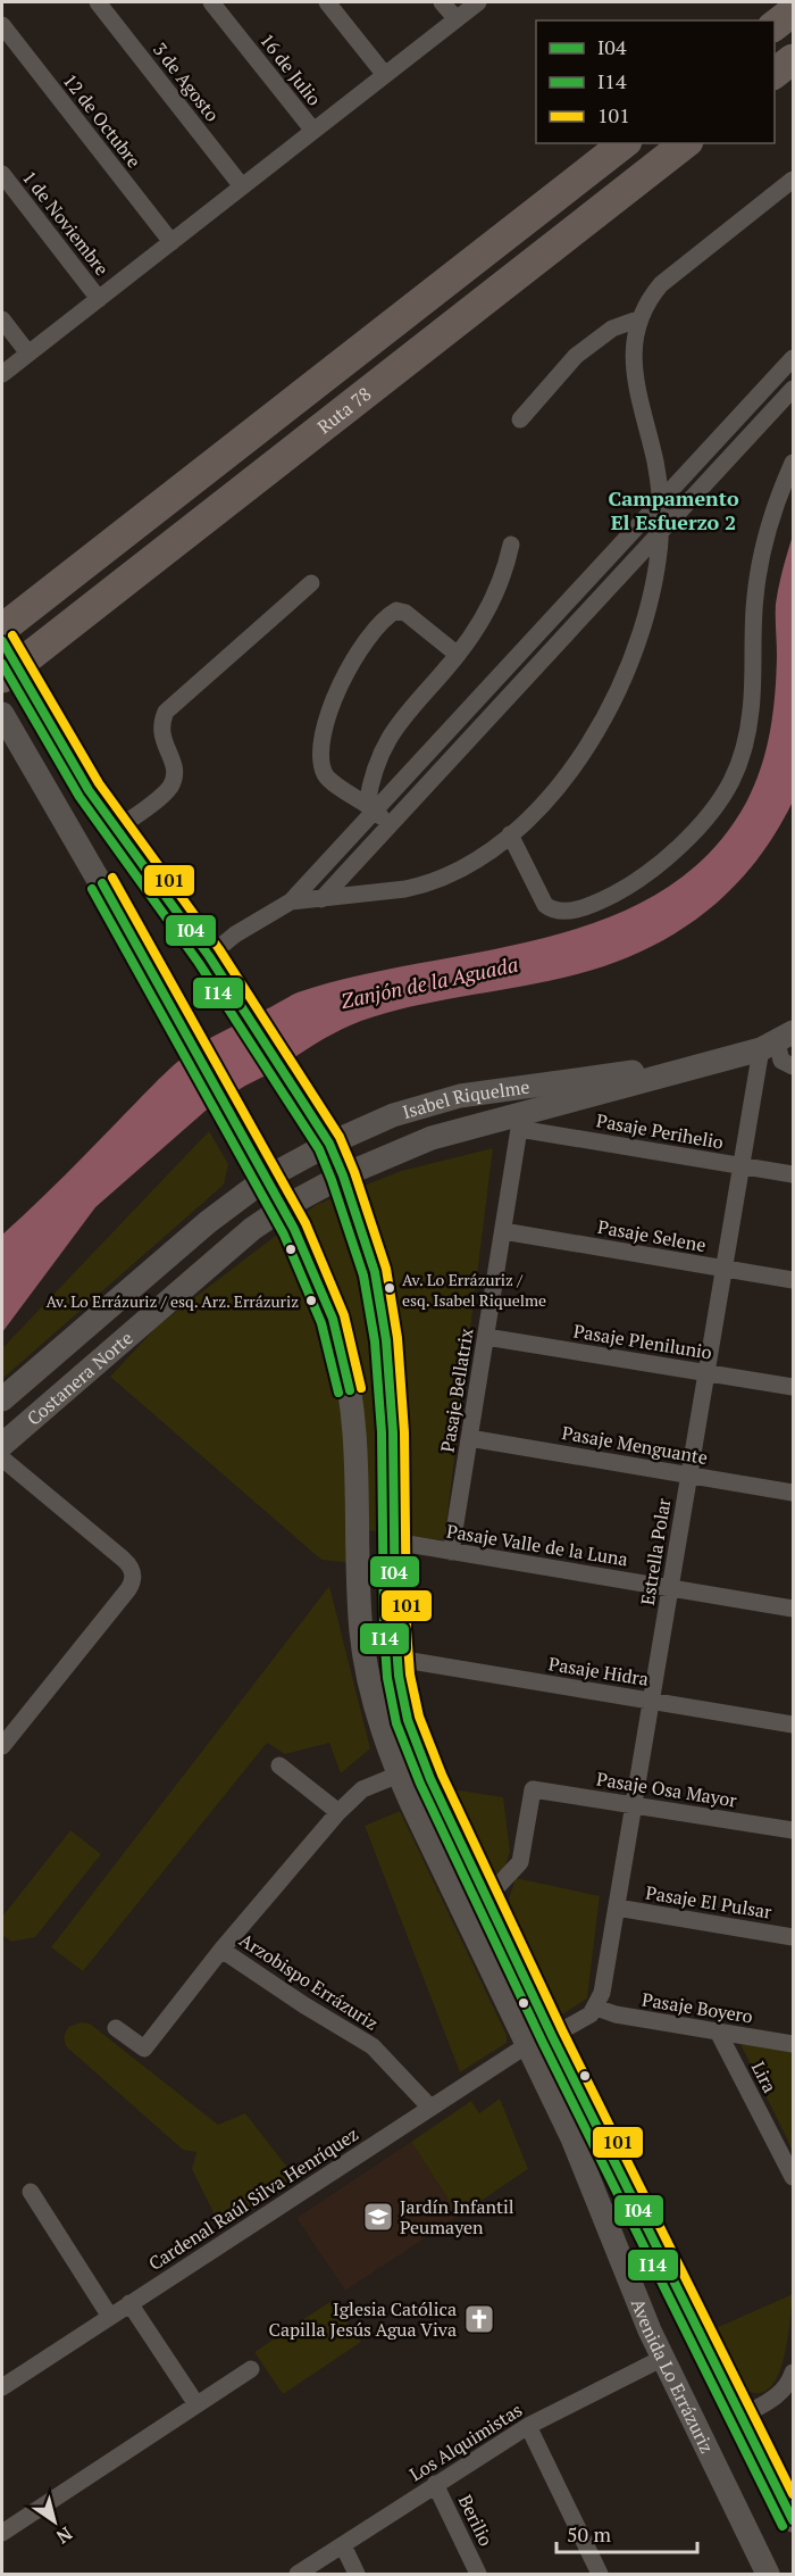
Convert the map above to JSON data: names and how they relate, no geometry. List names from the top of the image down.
{
  "streets": {
    "highway": ["Ruta 78"],
    "main road": ["Isabel Riquelme", "Costanera Norte", "Avenida Lo Errázuriz"],
    "street": [
      "16 de Julio",
      "3 de Agosto",
      "12 de Octubre",
      "1 de Noviembre",
      "Pasaje Perihelio",
      "Pasaje Selene",
      "Pasaje Plenilunio",
      "Pasaje Bellatrix",
      "Pasaje Menguante",
      "Pasaje Valle de la Luna",
      "Estrella Polar",
      "Pasaje Hidra",
      "Pasaje Osa Mayor",
      "Pasaje El Pulsar",
      "Arzobispo Errázuriz",
      "Pasaje Boyero",
      "Lira",
      "Cardenal Raúl Silva Henríquez",
      "Los Alquimistas",
      "Berilio"
    ]
  },
  "crossings": [
    ["Isabel Riquelme", "Pasaje Perihelio"],
    ["Isabel Riquelme", "Costanera Norte"],
    ["Isabel Riquelme", "Pasaje Bellatrix"],
    ["Isabel Riquelme", "Estrella Polar"],
    ["Isabel Riquelme", "Avenida Lo Errázuriz"],
    ["Pasaje Perihelio", "Pasaje Bellatrix"],
    ["Pasaje Perihelio", "Estrella Polar"],
    ["Pasaje Selene", "Pasaje Bellatrix"],
    ["Pasaje Selene", "Estrella Polar"],
    ["Pasaje Plenilunio", "Pasaje Bellatrix"],
    ["Pasaje Plenilunio", "Estrella Polar"],
    ["Costanera Norte", "Avenida Lo Errázuriz"],
    ["Pasaje Bellatrix", "Pasaje Menguante"],
    ["Pasaje Bellatrix", "Pasaje Valle de la Luna"],
    ["Pasaje Menguante", "Estrella Polar"],
    ["Pasaje Valle de la Luna", "Estrella Polar"],
    ["Estrella Polar", "Pasaje Hidra"],
    ["Estrella Polar", "Pasaje Osa Mayor"],
    ["Estrella Polar", "Pasaje El Pulsar"],
    ["Estrella Polar", "Pasaje Boyero"],
    ["Arzobispo Errázuriz", "Cardenal Raúl Silva Henríquez"],
    ["Arzobispo Errázuriz", "Avenida Lo Errázuriz"],
    ["Pasaje Boyero", "Lira"],
    ["Cardenal Raúl Silva Henríquez", "Avenida Lo Errázuriz"],
    ["Avenida Lo Errázuriz", "Los Alquimistas"],
    ["Los Alquimistas", "Berilio"]
  ],
  "districts": ["Campamento El Esfuerzo 2"],
  "water": ["Zanjón de la Aguada"],
  "places": {
    "other": ["Av. Lo Errázuriz / esq. Isabel Riquelme", "Av. Lo Errázuriz / esq. Arz. Errázuriz"],
    "school or university": ["Jardín Infantil Peumayen"],
    "church": ["Iglesia Católica Capilla Jesús Agua Viva"]
  },
  "lines": ["transit line 101", "transit line I04", "transit line I14"],
  "legend": ["I04", "I14", "101"],
  "scale_bar": "50 m",
  "north": "bottom right"
}
